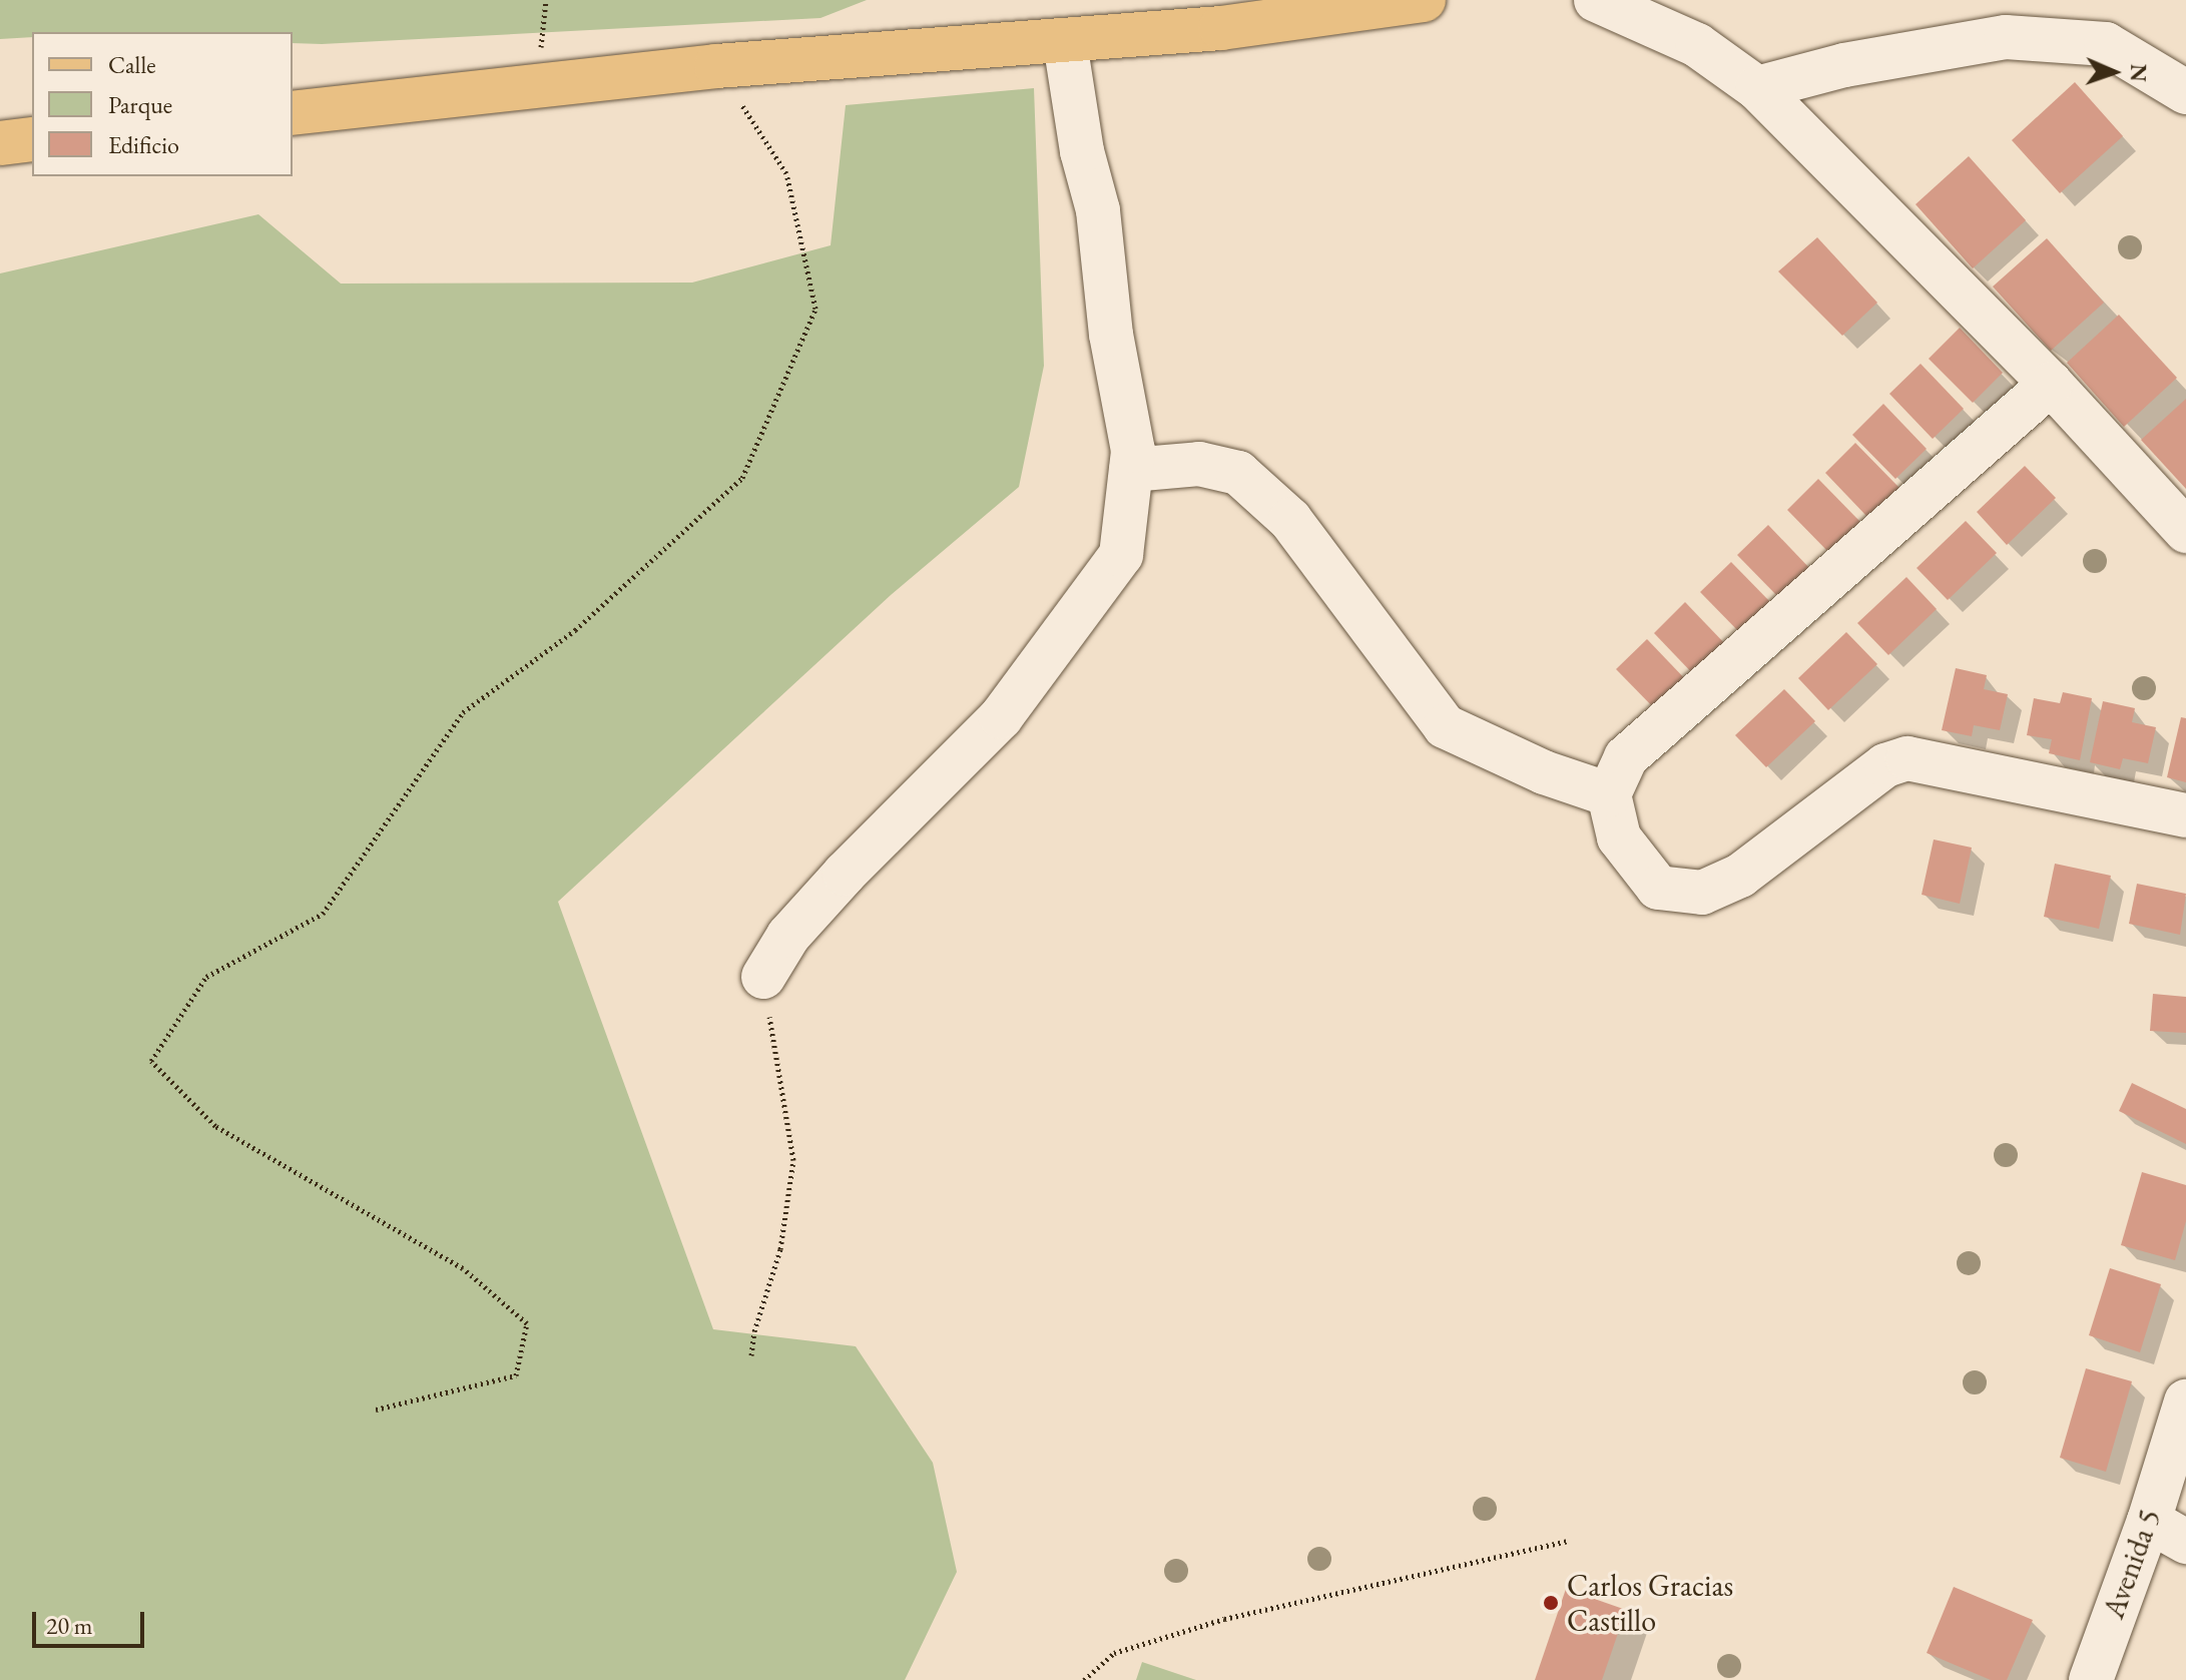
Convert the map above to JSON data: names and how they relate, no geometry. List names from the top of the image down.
{
  "streets": {
    "street": ["Avenida 5"]
  },
  "places": ["Carlos Gracias Castillo"],
  "legend": ["Calle", "Parque", "Edificio"],
  "scale_bar": "20 m",
  "north": "right"
}
